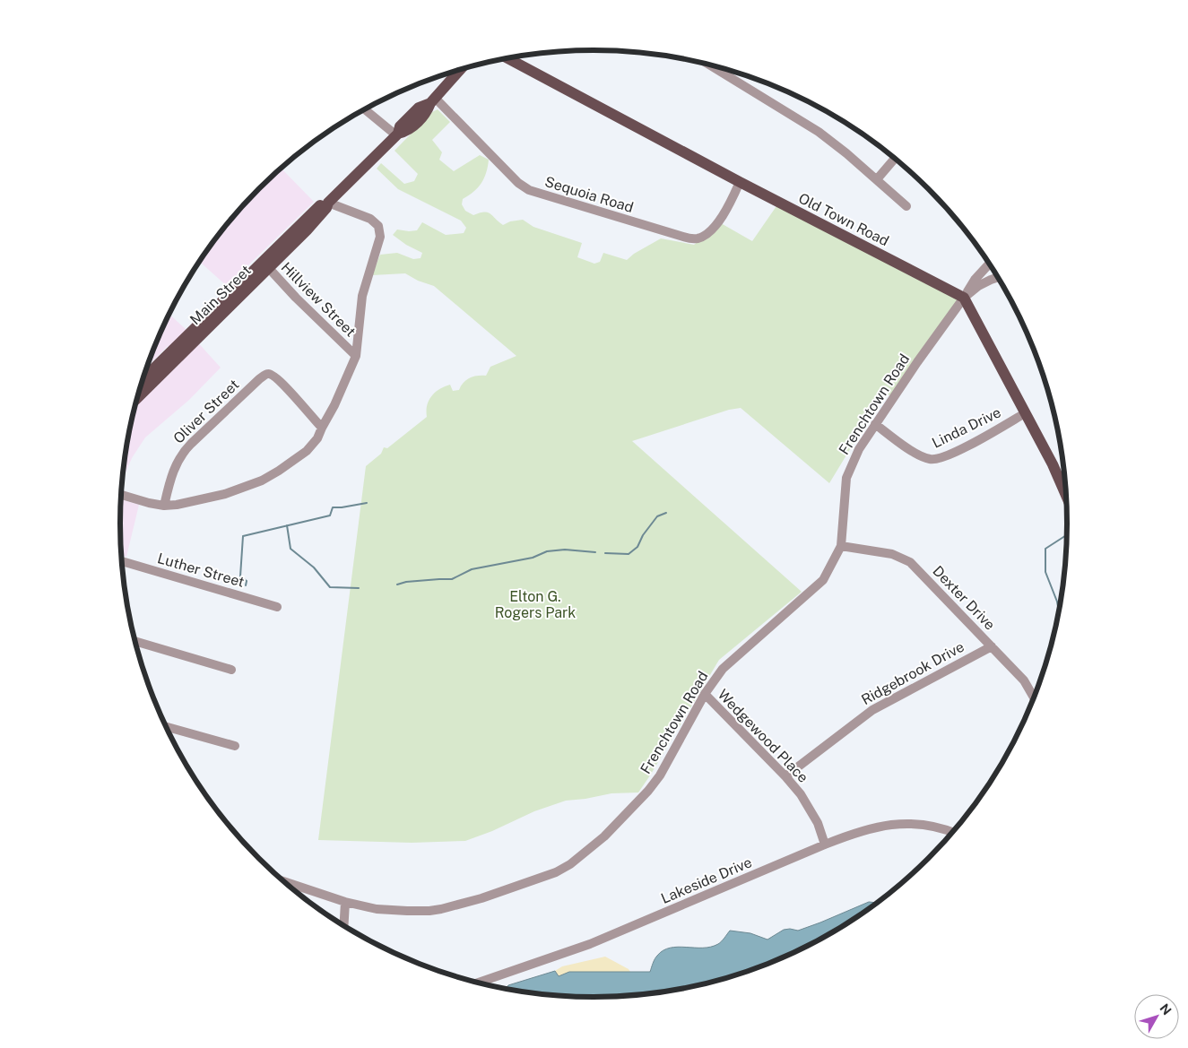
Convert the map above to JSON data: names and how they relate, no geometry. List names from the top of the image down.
{
  "streets": {
    "main road": ["Old Town Road", "Main Street"],
    "street": [
      "Sequoia Road",
      "Hillview Street",
      "Frenchtown Road",
      "Oliver Street",
      "Linda Drive",
      "Luther Street",
      "Dexter Drive",
      "Ridgebrook Drive",
      "Wedgewood Place",
      "Lakeside Drive"
    ]
  },
  "crossings": [
    ["Sequoia Road", "Old Town Road"],
    ["Sequoia Road", "Main Street"],
    ["Old Town Road", "Frenchtown Road"],
    ["Main Street", "Hillview Street"],
    ["Frenchtown Road", "Linda Drive"],
    ["Frenchtown Road", "Dexter Drive"],
    ["Frenchtown Road", "Wedgewood Place"],
    ["Dexter Drive", "Ridgebrook Drive"],
    ["Ridgebrook Drive", "Wedgewood Place"],
    ["Wedgewood Place", "Lakeside Drive"]
  ],
  "parks": ["Elton G. Rogers Park"],
  "north": "top right"
}
